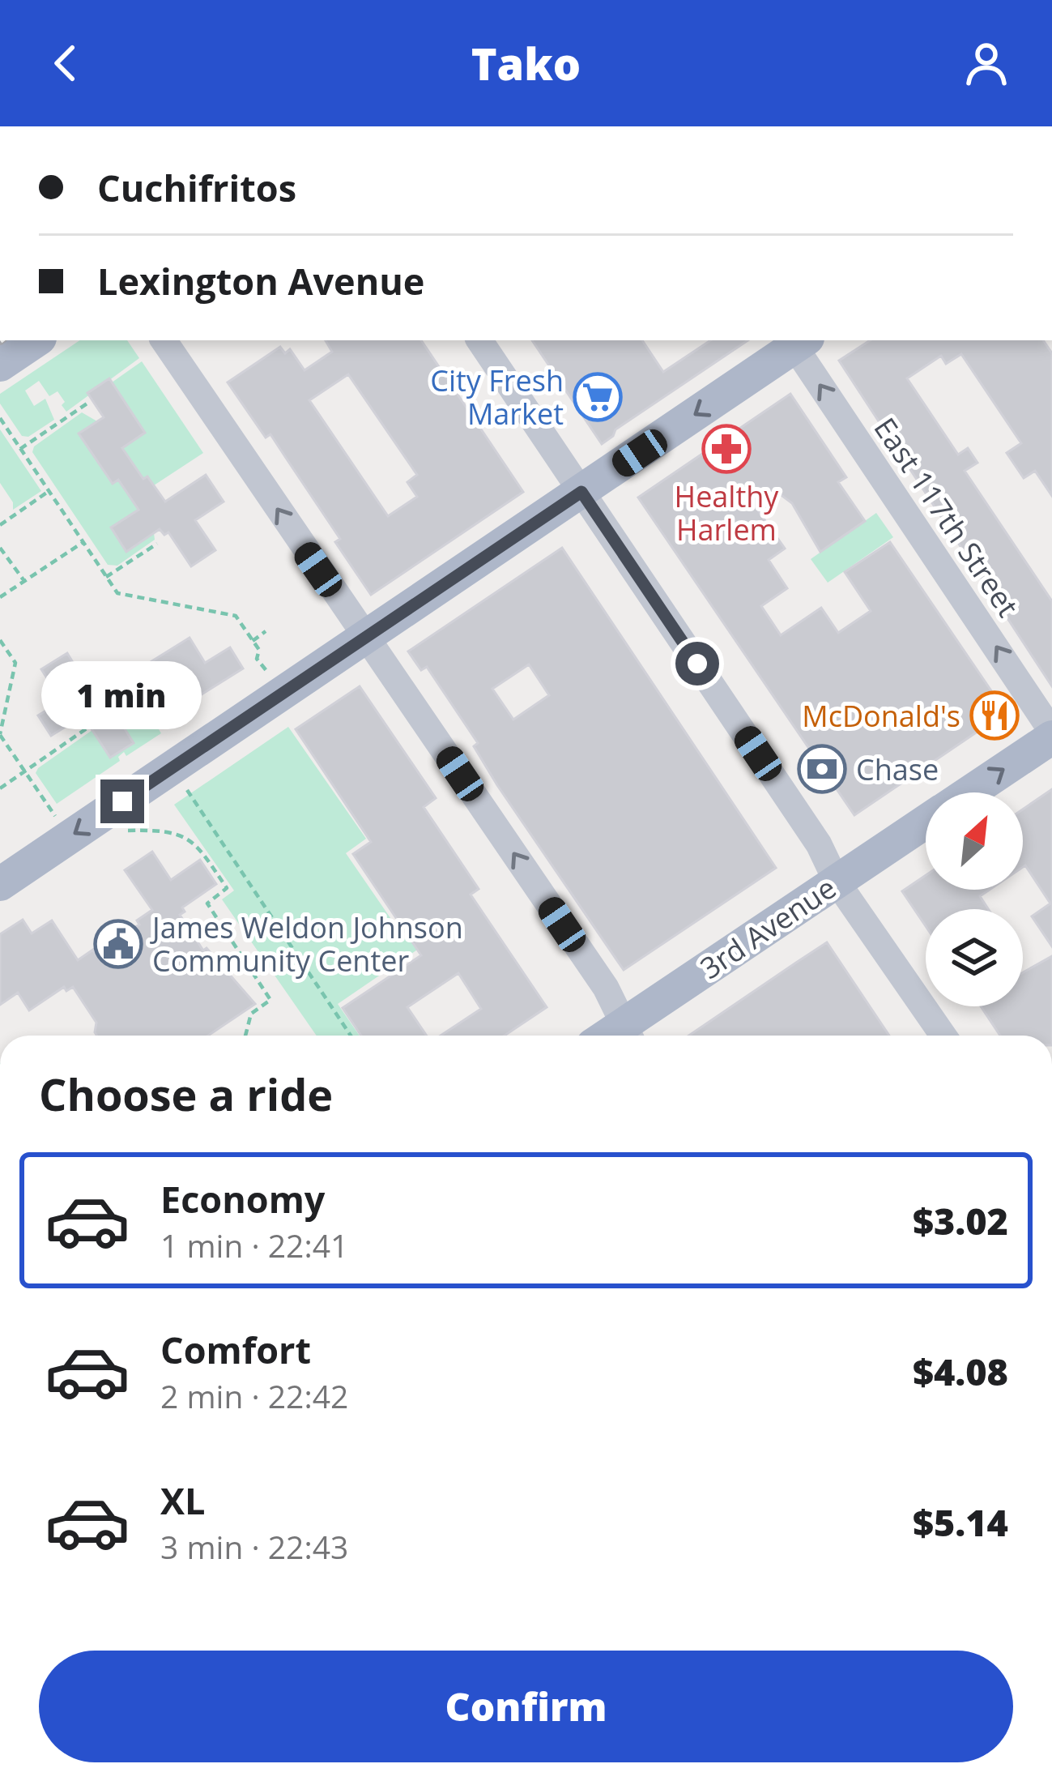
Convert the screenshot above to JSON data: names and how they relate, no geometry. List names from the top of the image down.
{
  "streets": {
    "main road": ["3rd Avenue"],
    "street": ["East 117th Street"]
  },
  "crossings": [
    ["East 117th Street", "3rd Avenue"]
  ],
  "one_way": ["East 117th Street"],
  "places": {
    "supermarket": ["City Fresh Market"],
    "pharmacy": ["Healthy Harlem"],
    "restaurant": ["McDonald's"],
    "bank": ["Chase"],
    "public building": ["James Weldon Johnson Community Center"]
  },
  "north": "top right",
  "page": {
    "header": "Tako",
    "banner": ["Cuchifritos", "Lexington Avenue"],
    "bubble": "1 min",
    "heading": "Choose a ride",
    "list": [
      {
        "name": "Economy",
        "note": "1 min · 22:41",
        "value": "$3.02"
      },
      {
        "name": "Comfort",
        "note": "2 min · 22:42",
        "value": "$4.08"
      },
      {
        "name": "XL",
        "note": "3 min · 22:43",
        "value": "$5.14"
      }
    ],
    "buttons": "Confirm"
  }
}
